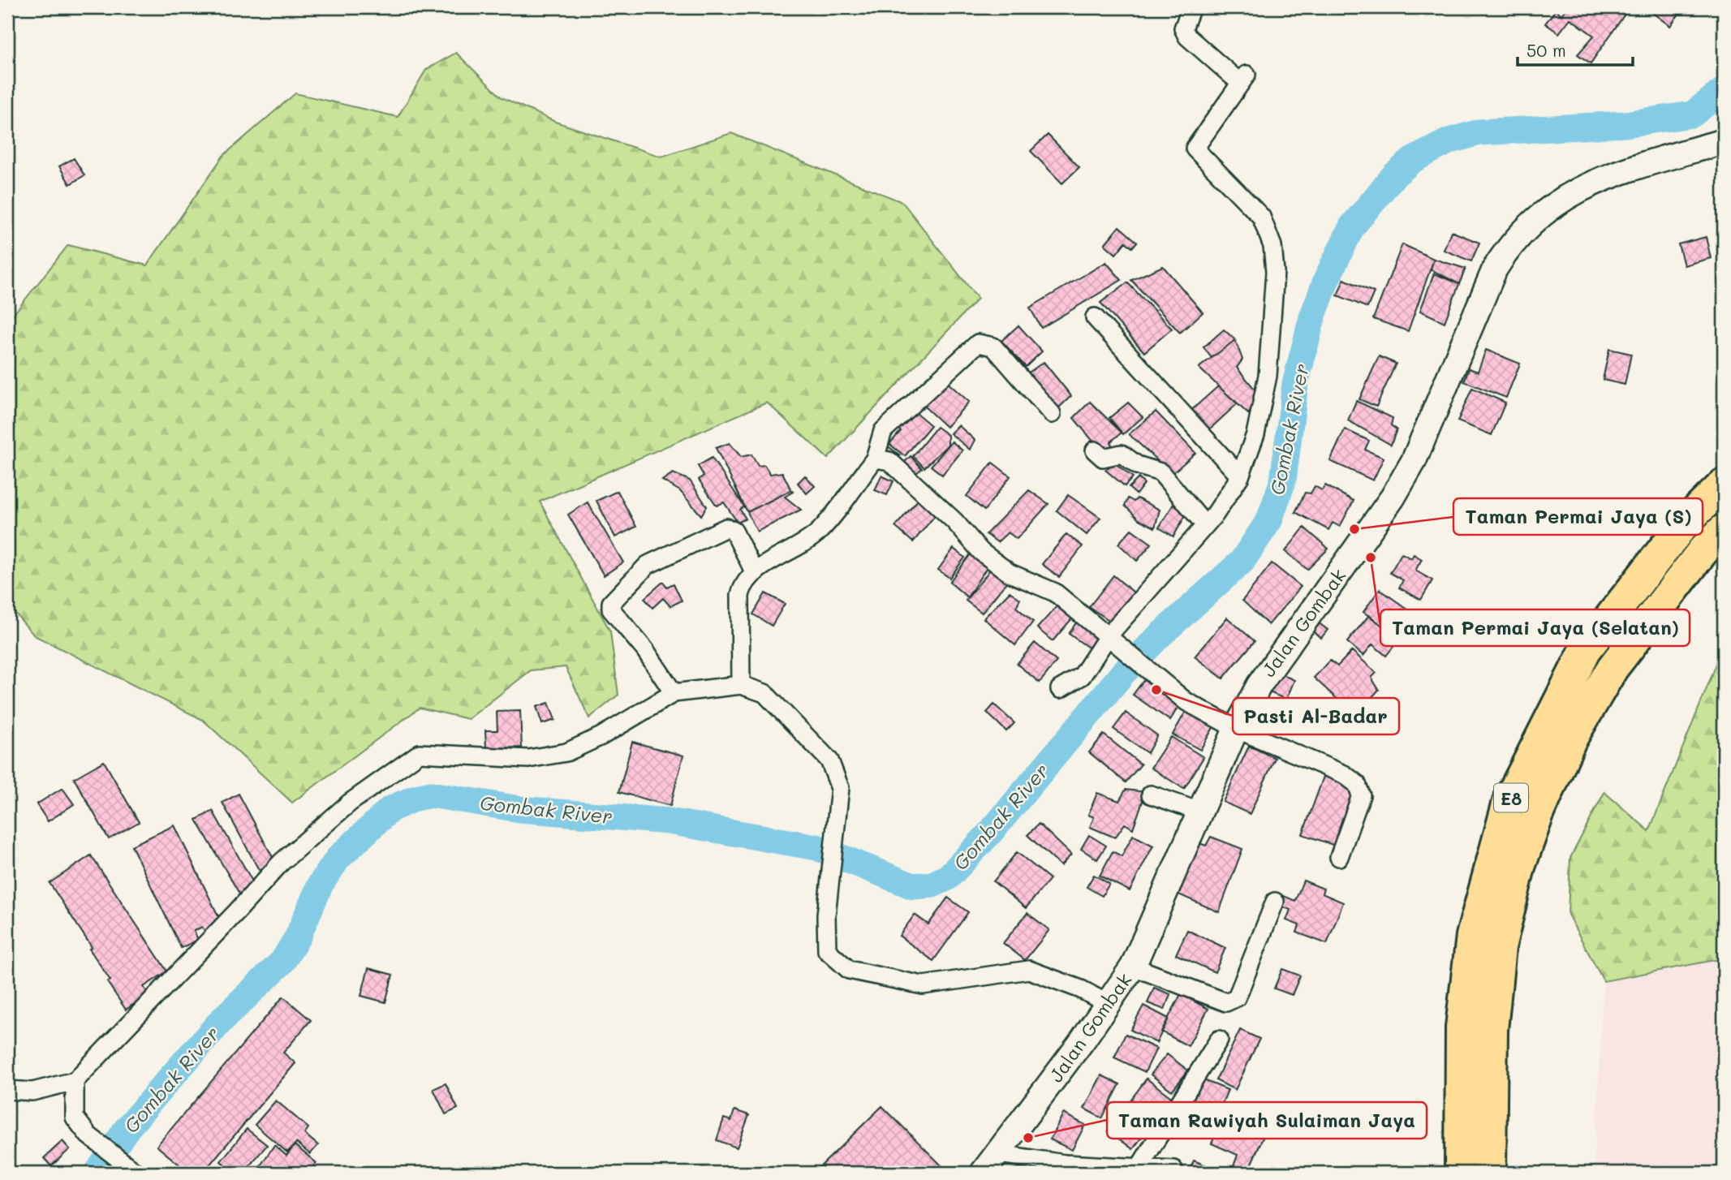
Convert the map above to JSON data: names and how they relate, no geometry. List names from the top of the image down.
{
  "streets": {
    "highway": ["E8"],
    "main road": ["Jalan Gombak"]
  },
  "water": ["Gombak River"],
  "places": [
    "Taman Permai Jaya (S)",
    "Taman Permai Jaya (Selatan)",
    "Pasti Al-Badar",
    "Taman Rawiyah Sulaiman Jaya"
  ],
  "scale_bar": "50 m"
}
